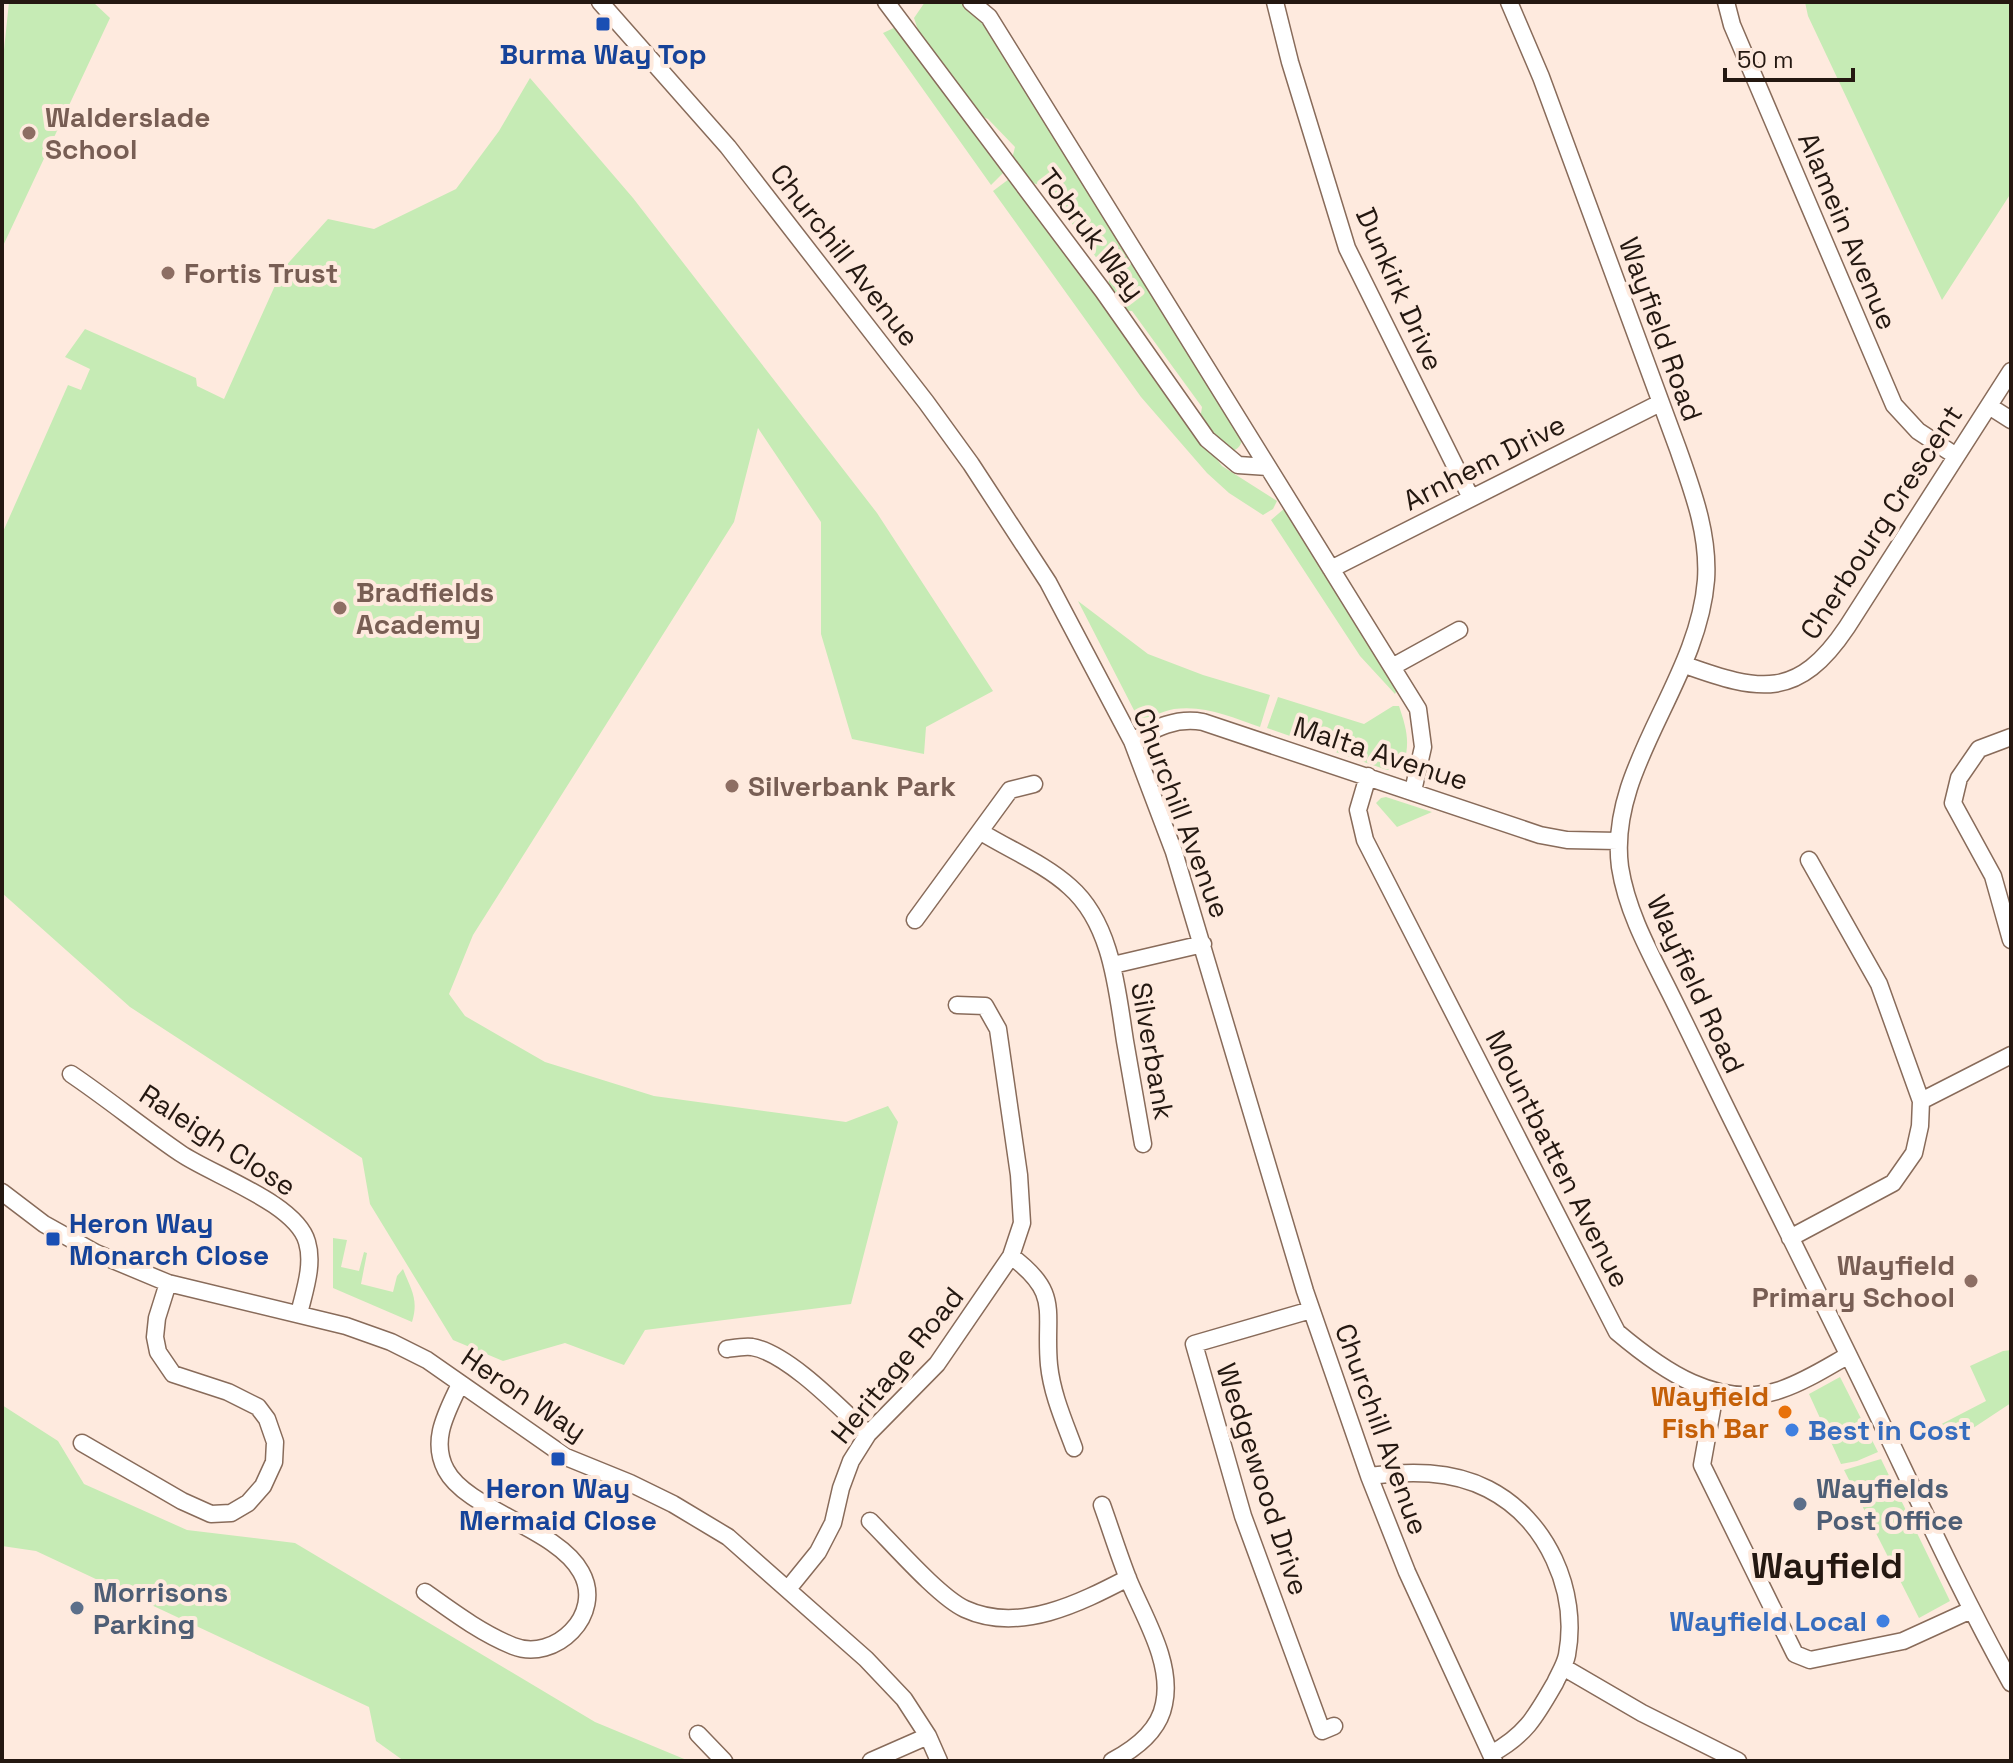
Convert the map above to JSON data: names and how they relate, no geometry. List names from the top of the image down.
{
  "streets": {
    "street": [
      "Alamein Avenue",
      "Tobruk Way",
      "Churchill Avenue",
      "Dunkirk Drive",
      "Wayfield Road",
      "Arnhem Drive",
      "Cherbourg Crescent",
      "Malta Avenue",
      "Silverbank",
      "Raleigh Close",
      "Mountbatten Avenue",
      "Heritage Road",
      "Heron Way",
      "Wedgewood Drive"
    ]
  },
  "crossings": [
    ["Alamein Avenue", "Cherbourg Crescent"],
    ["Tobruk Way", "Arnhem Drive"],
    ["Tobruk Way", "Malta Avenue"],
    ["Churchill Avenue", "Malta Avenue"],
    ["Churchill Avenue", "Silverbank"],
    ["Churchill Avenue", "Wedgewood Drive"],
    ["Dunkirk Drive", "Arnhem Drive"],
    ["Wayfield Road", "Arnhem Drive"],
    ["Wayfield Road", "Cherbourg Crescent"],
    ["Wayfield Road", "Malta Avenue"],
    ["Wayfield Road", "Mountbatten Avenue"],
    ["Malta Avenue", "Mountbatten Avenue"],
    ["Raleigh Close", "Heron Way"],
    ["Heritage Road", "Heron Way"]
  ],
  "districts": ["Wayfield"],
  "places": {
    "transit": ["Burma Way Top", "Heron Way Monarch Close", "Heron Way Mermaid Close"],
    "other": [
      "Walderslade School",
      "Fortis Trust",
      "Bradfields Academy",
      "Silverbank Park",
      "Wayfield Primary School",
      "Wayfield Fish Bar",
      "Best in Cost",
      "Wayfields Post Office",
      "Morrisons Parking",
      "Wayfield Local"
    ]
  },
  "scale_bar": "50 m"
}
